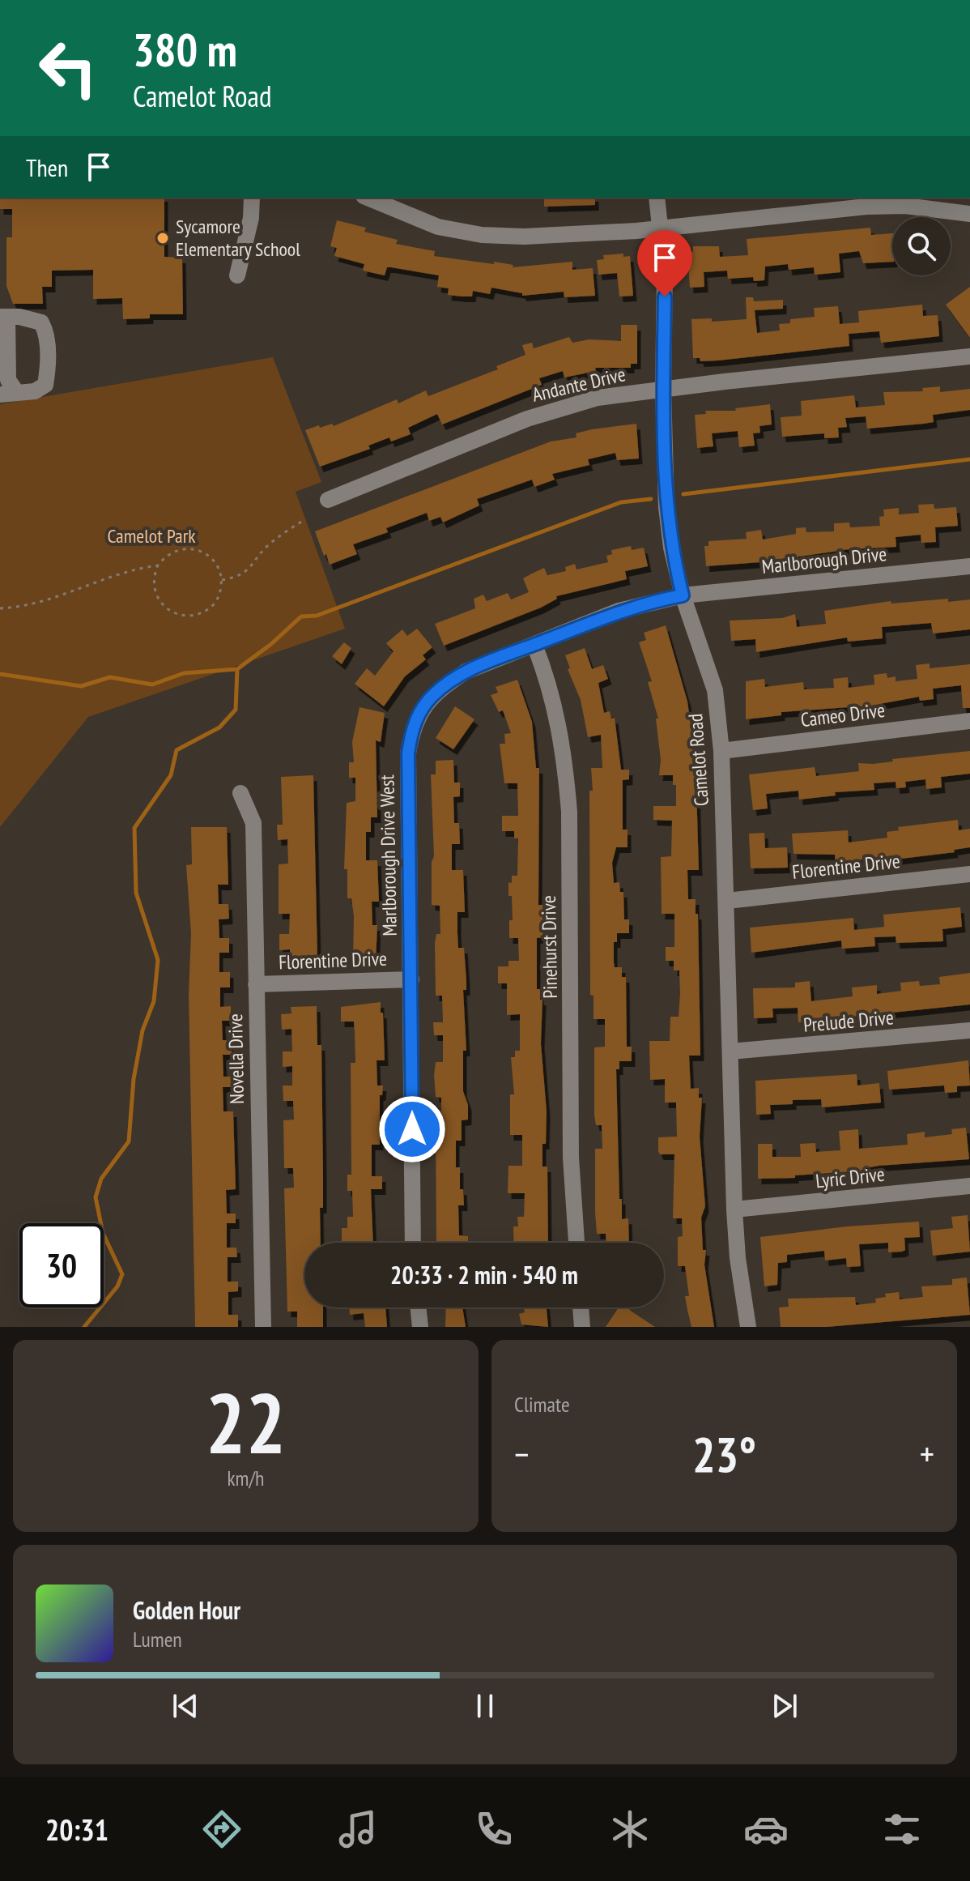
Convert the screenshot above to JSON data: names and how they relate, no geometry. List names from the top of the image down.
{
  "streets": {
    "street": [
      "Andante Drive",
      "Marlborough Drive",
      "Cameo Drive",
      "Camelot Road",
      "Marlborough Drive West",
      "Florentine Drive",
      "Pinehurst Drive",
      "Prelude Drive",
      "Novella Drive",
      "Lyric Drive"
    ]
  },
  "crossings": [
    ["Andante Drive", "Camelot Road"],
    ["Marlborough Drive", "Camelot Road"],
    ["Marlborough Drive", "Marlborough Drive West"],
    ["Cameo Drive", "Camelot Road"],
    ["Camelot Road", "Marlborough Drive West"],
    ["Camelot Road", "Florentine Drive"],
    ["Camelot Road", "Prelude Drive"],
    ["Camelot Road", "Lyric Drive"],
    ["Marlborough Drive West", "Florentine Drive"],
    ["Marlborough Drive West", "Pinehurst Drive"],
    ["Florentine Drive", "Novella Drive"]
  ],
  "parks": ["Camelot Park"],
  "places": ["Sycamore Elementary School"],
  "page": {
    "turn": ["380 m", "Camelot Road"],
    "then": "Then",
    "limit": "30",
    "trip": "20:33 · 2 min · 540 m",
    "tile": [
      ["22", "km/h"],
      "Climate"
    ],
    "heat": ["−", "23°", "+"],
    "song": ["Golden Hour", "Lumen"],
    "tabs": "20:31"
  }
}
